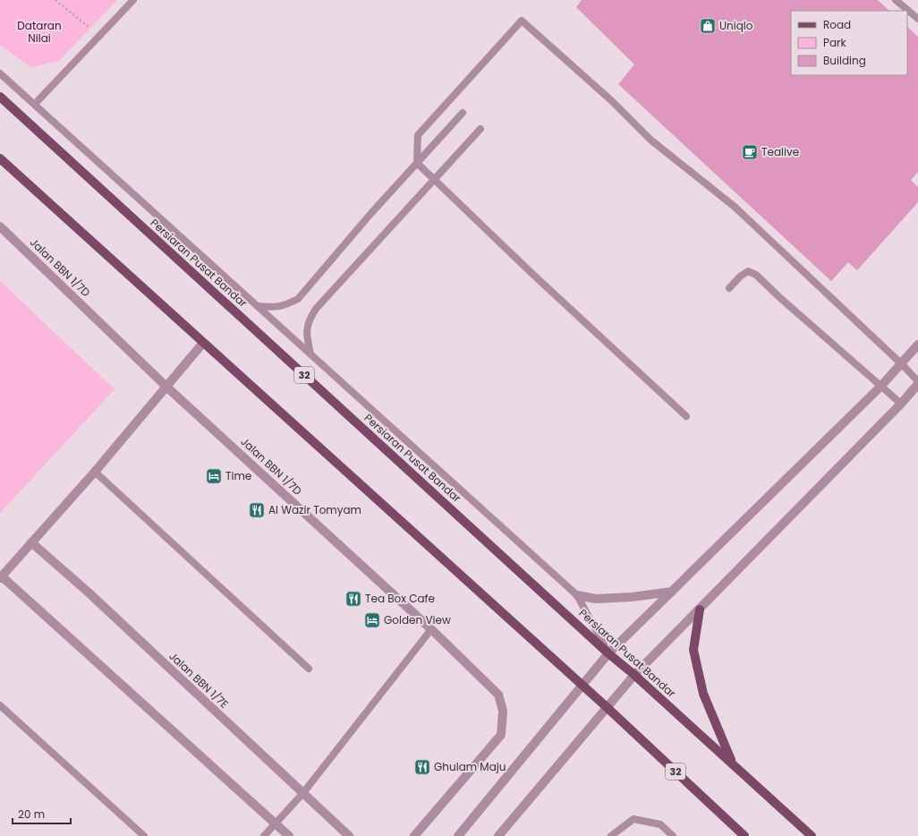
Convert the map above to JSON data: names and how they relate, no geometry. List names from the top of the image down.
{
  "streets": {
    "main road": ["Persiaran Pusat Bandar", "32"],
    "street": ["Jalan BBN 1/7D", "Jalan BBN 1/7E"]
  },
  "parks": ["Dataran Nilai"],
  "places": {
    "shop": ["Uniqlo"],
    "cafe": ["Tealive"],
    "hotel": ["Time", "Golden View"],
    "restaurant": ["Al Wazir Tomyam", "Tea Box Cafe", "Ghulam Maju"]
  },
  "legend": ["Road", "Park", "Building"],
  "scale_bar": "20 m"
}
